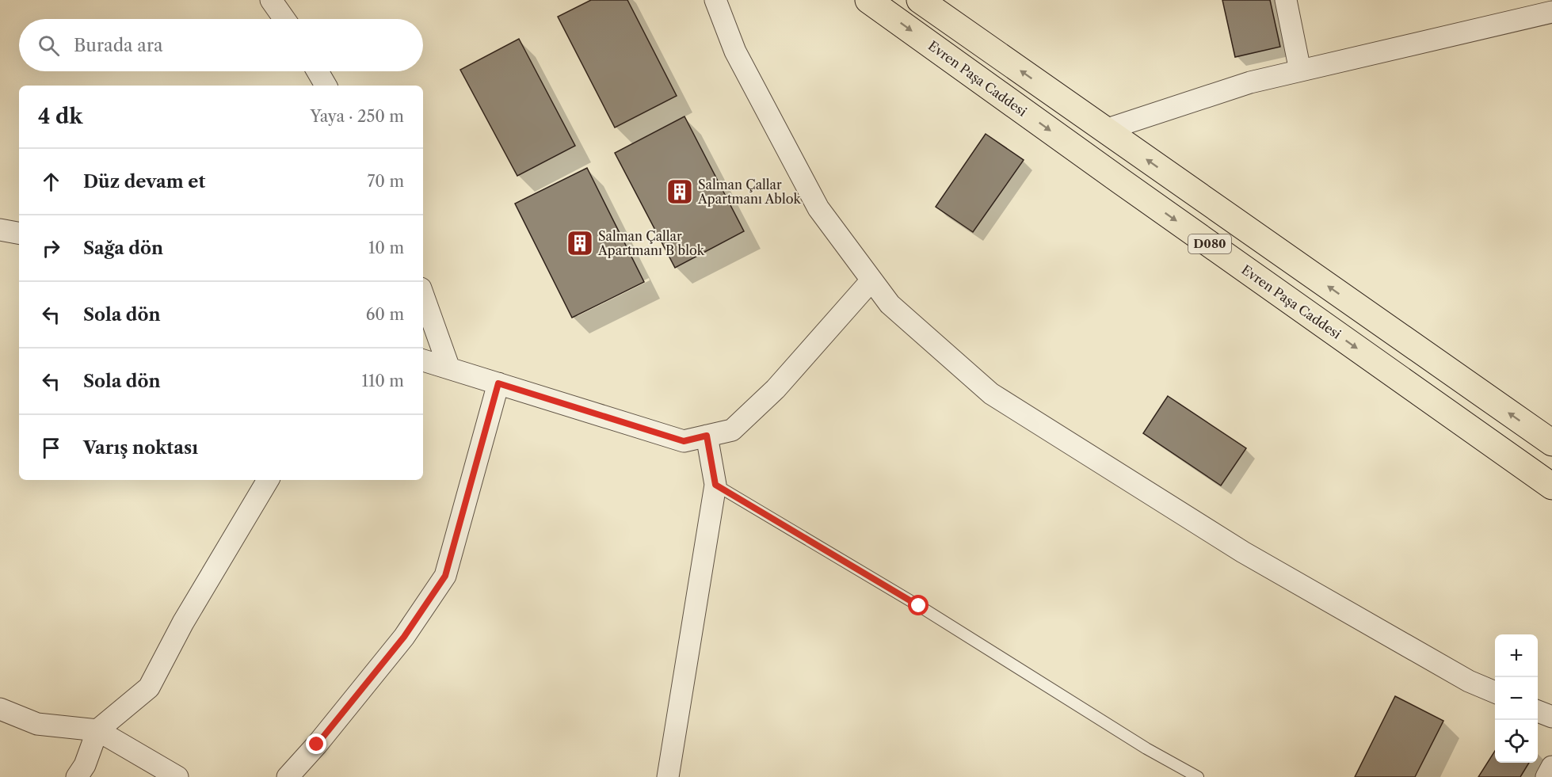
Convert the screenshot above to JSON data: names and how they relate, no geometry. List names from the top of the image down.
{
  "streets": {
    "highway": ["Evren Paşa Caddesi", "D080"]
  },
  "places": {
    "building": ["Salman Çallar Apartmanı Ablok", "Salman Çallar Apartmanı B blok"]
  },
  "page": {
    "search": "Burada ara",
    "heading": ["4 dk", "Yaya · 250 m"],
    "list": [
      ["Düz devam et", "70 m"],
      ["Sağa dön", "10 m"],
      ["Sola dön", "60 m"],
      ["Sola dön", "110 m"],
      "Varış noktası"
    ],
    "map_buttons": ["+", "−"]
  }
}
